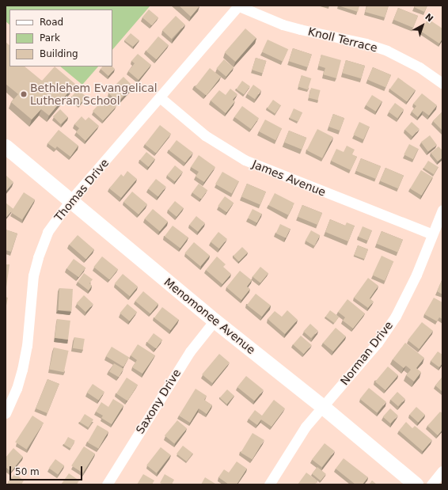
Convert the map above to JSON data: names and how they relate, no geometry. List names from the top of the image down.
{
  "streets": {
    "street": [
      "Knoll Terrace",
      "James Avenue",
      "Thomas Drive",
      "Menomonee Avenue",
      "Norman Drive",
      "Saxony Drive"
    ]
  },
  "crossings": [
    ["Knoll Terrace", "Thomas Drive"],
    ["James Avenue", "Thomas Drive"],
    ["James Avenue", "Norman Drive"],
    ["Thomas Drive", "Menomonee Avenue"],
    ["Menomonee Avenue", "Norman Drive"],
    ["Menomonee Avenue", "Saxony Drive"]
  ],
  "places": ["Bethlehem Evangelical Lutheran School"],
  "legend": ["Road", "Park", "Building"],
  "scale_bar": "50 m",
  "north": "top right"
}
